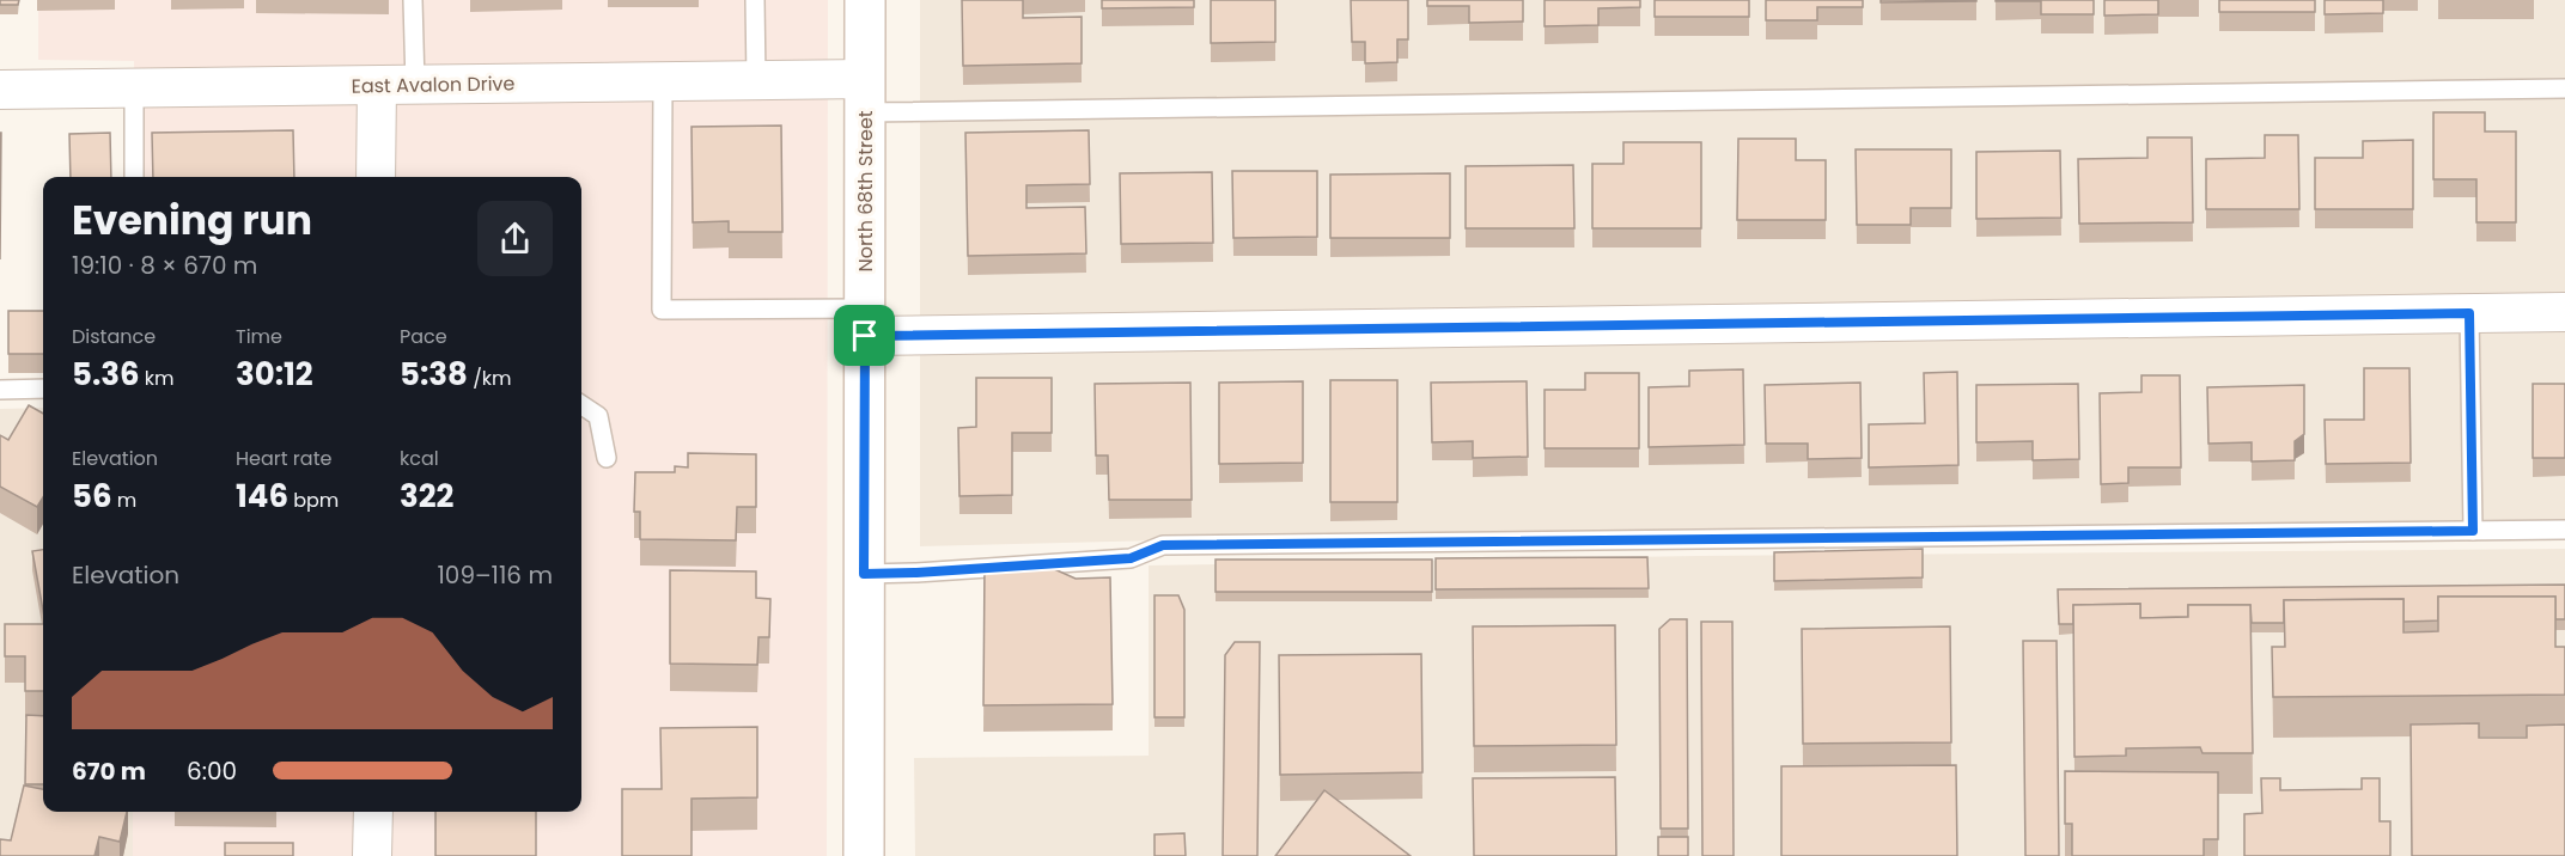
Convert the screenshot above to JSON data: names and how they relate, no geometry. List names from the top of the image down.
{
  "streets": {
    "main road": ["North 68th Street"],
    "street": ["East Avalon Drive"]
  },
  "crossings": [
    ["East Avalon Drive", "North 68th Street"]
  ],
  "page": {
    "heading": ["Evening run", "19:10 · 8 × 670 m"],
    "stats": [
      ["Distance", "5.36 km"],
      ["Time", "30:12"],
      ["Pace", "5:38 /km"],
      ["Elevation", "56 m"],
      ["Heart rate", "146 bpm"],
      ["kcal", "322"]
    ],
    "chart": ["Elevation", "109–116 m"],
    "list": [
      {
        "name": "670 m",
        "note": "6:00"
      }
    ]
  }
}
